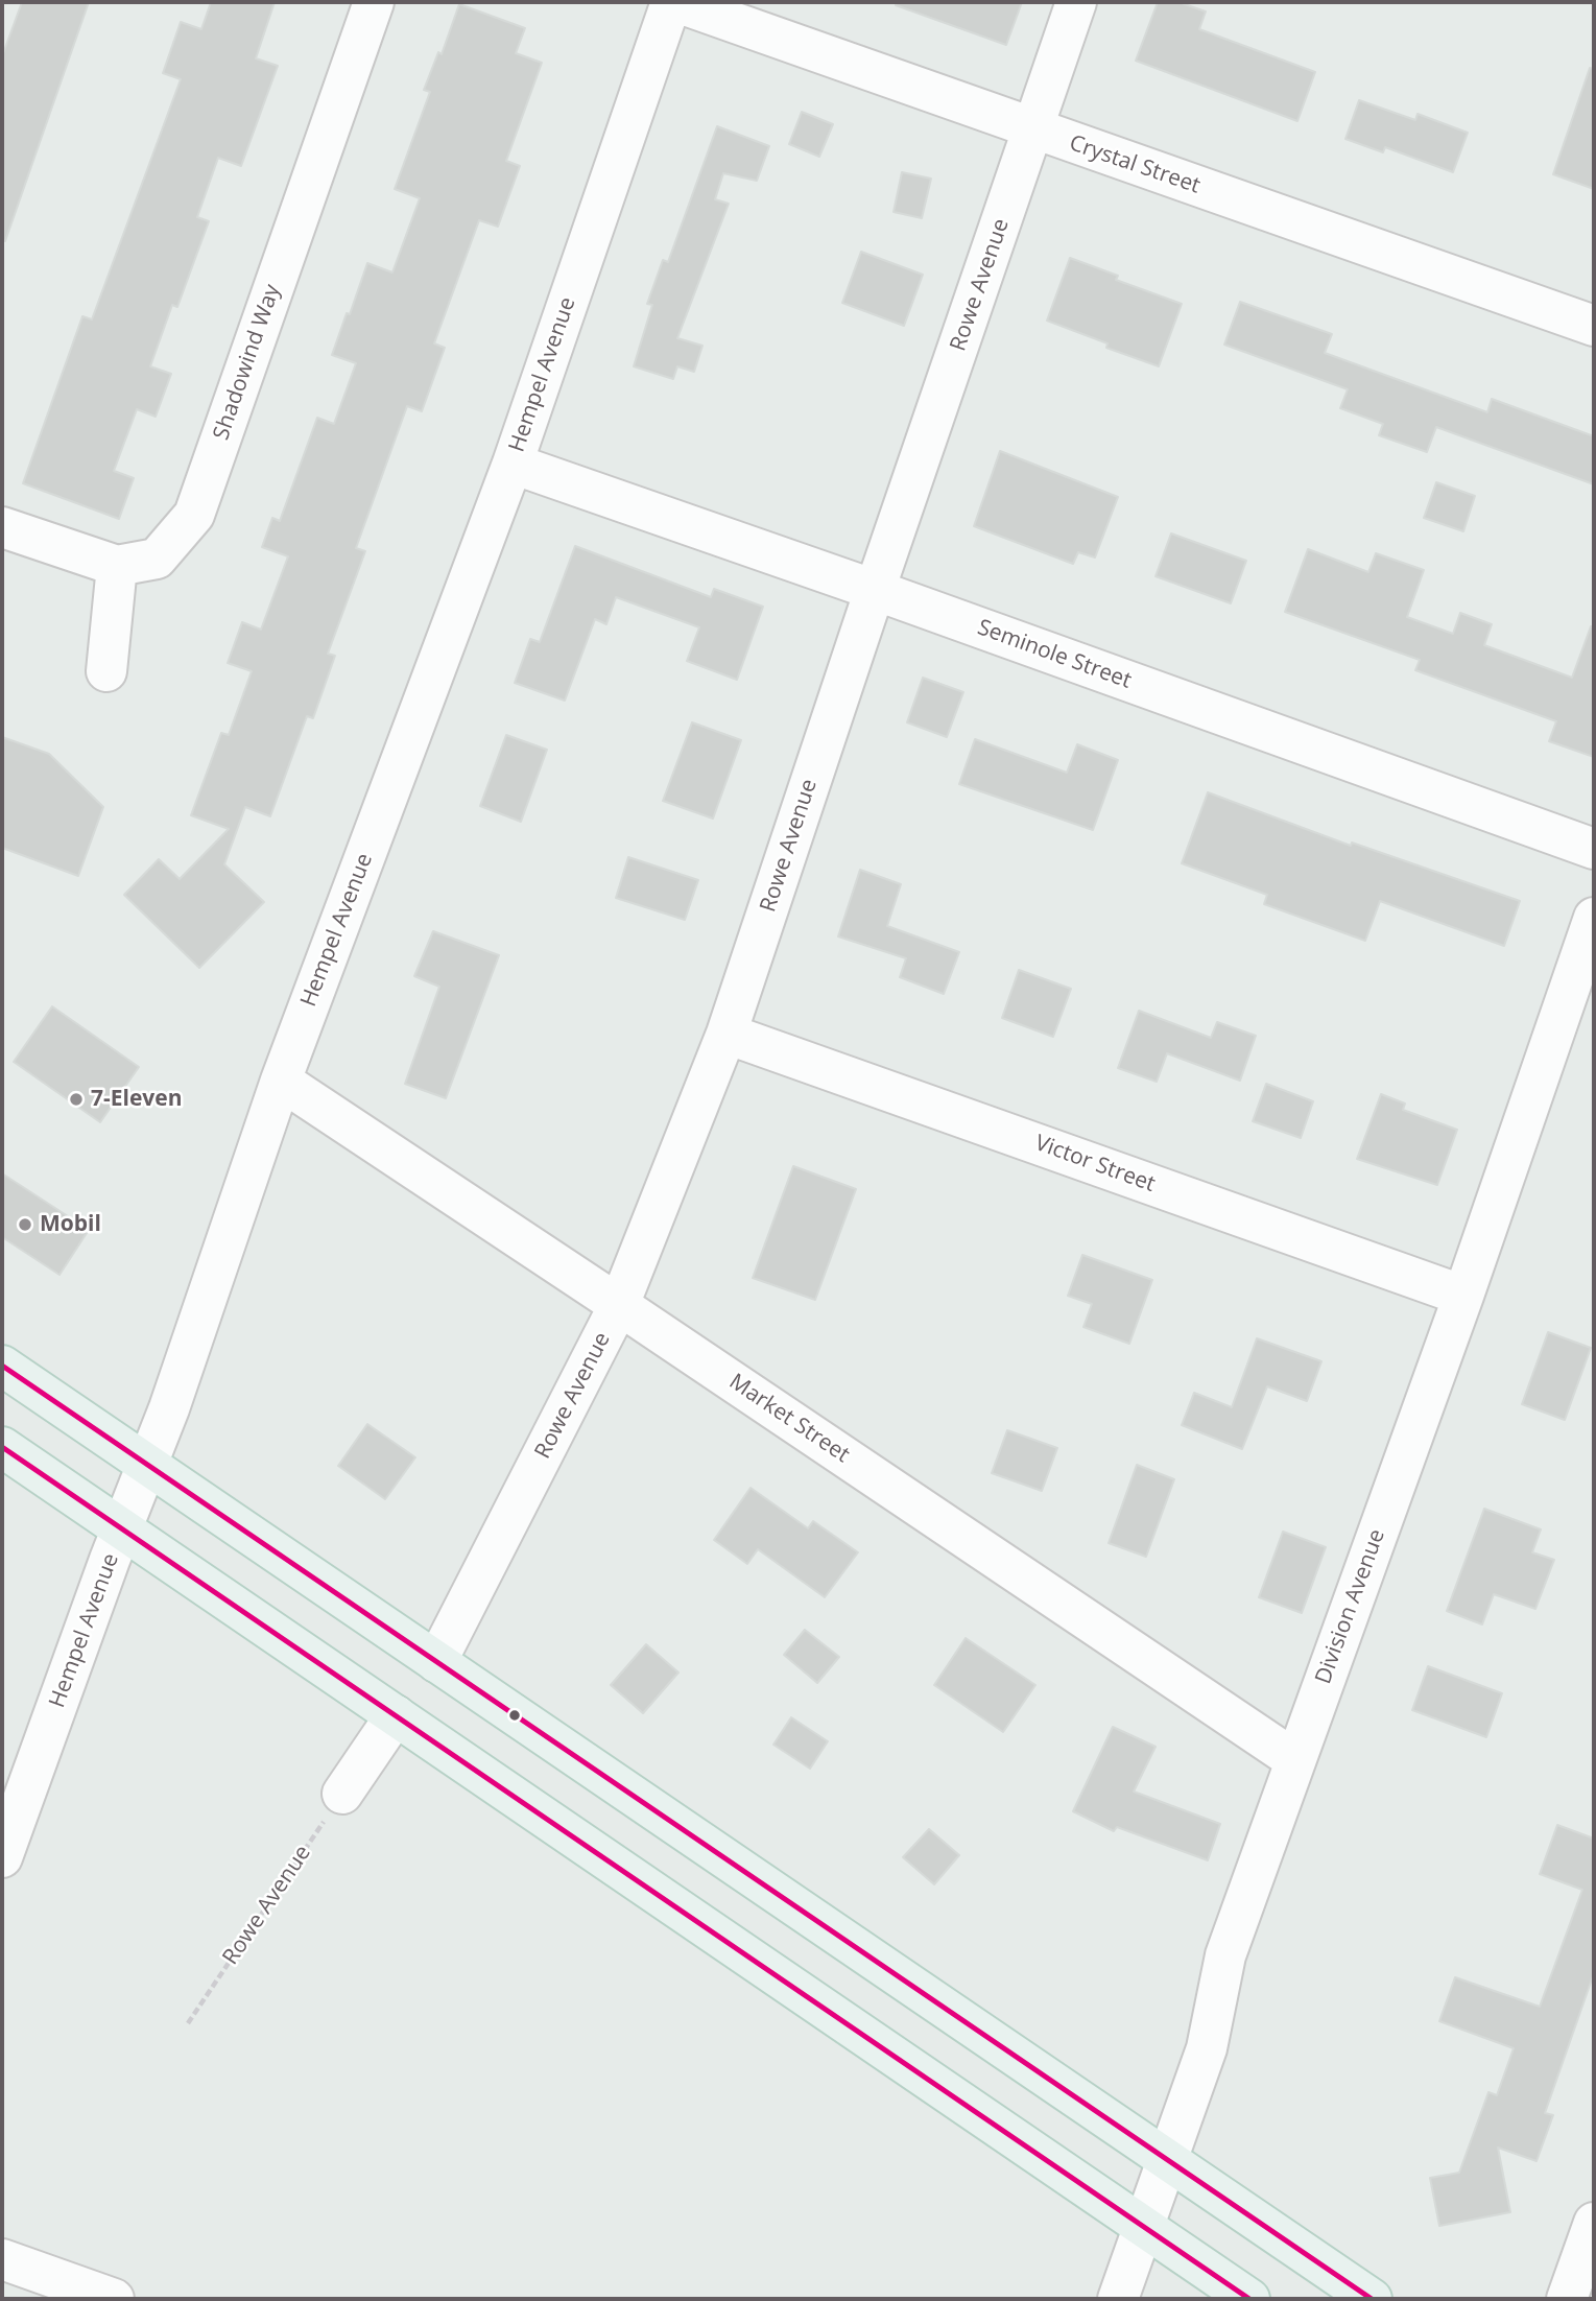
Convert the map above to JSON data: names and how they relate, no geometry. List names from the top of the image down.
{
  "streets": {
    "street": [
      "Crystal Street",
      "Rowe Avenue",
      "Shadowind Way",
      "Hempel Avenue",
      "Seminole Street",
      "Victor Street",
      "Market Street",
      "Division Avenue"
    ]
  },
  "crossings": [
    ["Crystal Street", "Rowe Avenue"],
    ["Rowe Avenue", "Seminole Street"],
    ["Rowe Avenue", "Victor Street"],
    ["Rowe Avenue", "Market Street"],
    ["Hempel Avenue", "Seminole Street"],
    ["Hempel Avenue", "Market Street"],
    ["Victor Street", "Division Avenue"],
    ["Market Street", "Division Avenue"]
  ],
  "places": ["7-Eleven", "Mobil"]
}
